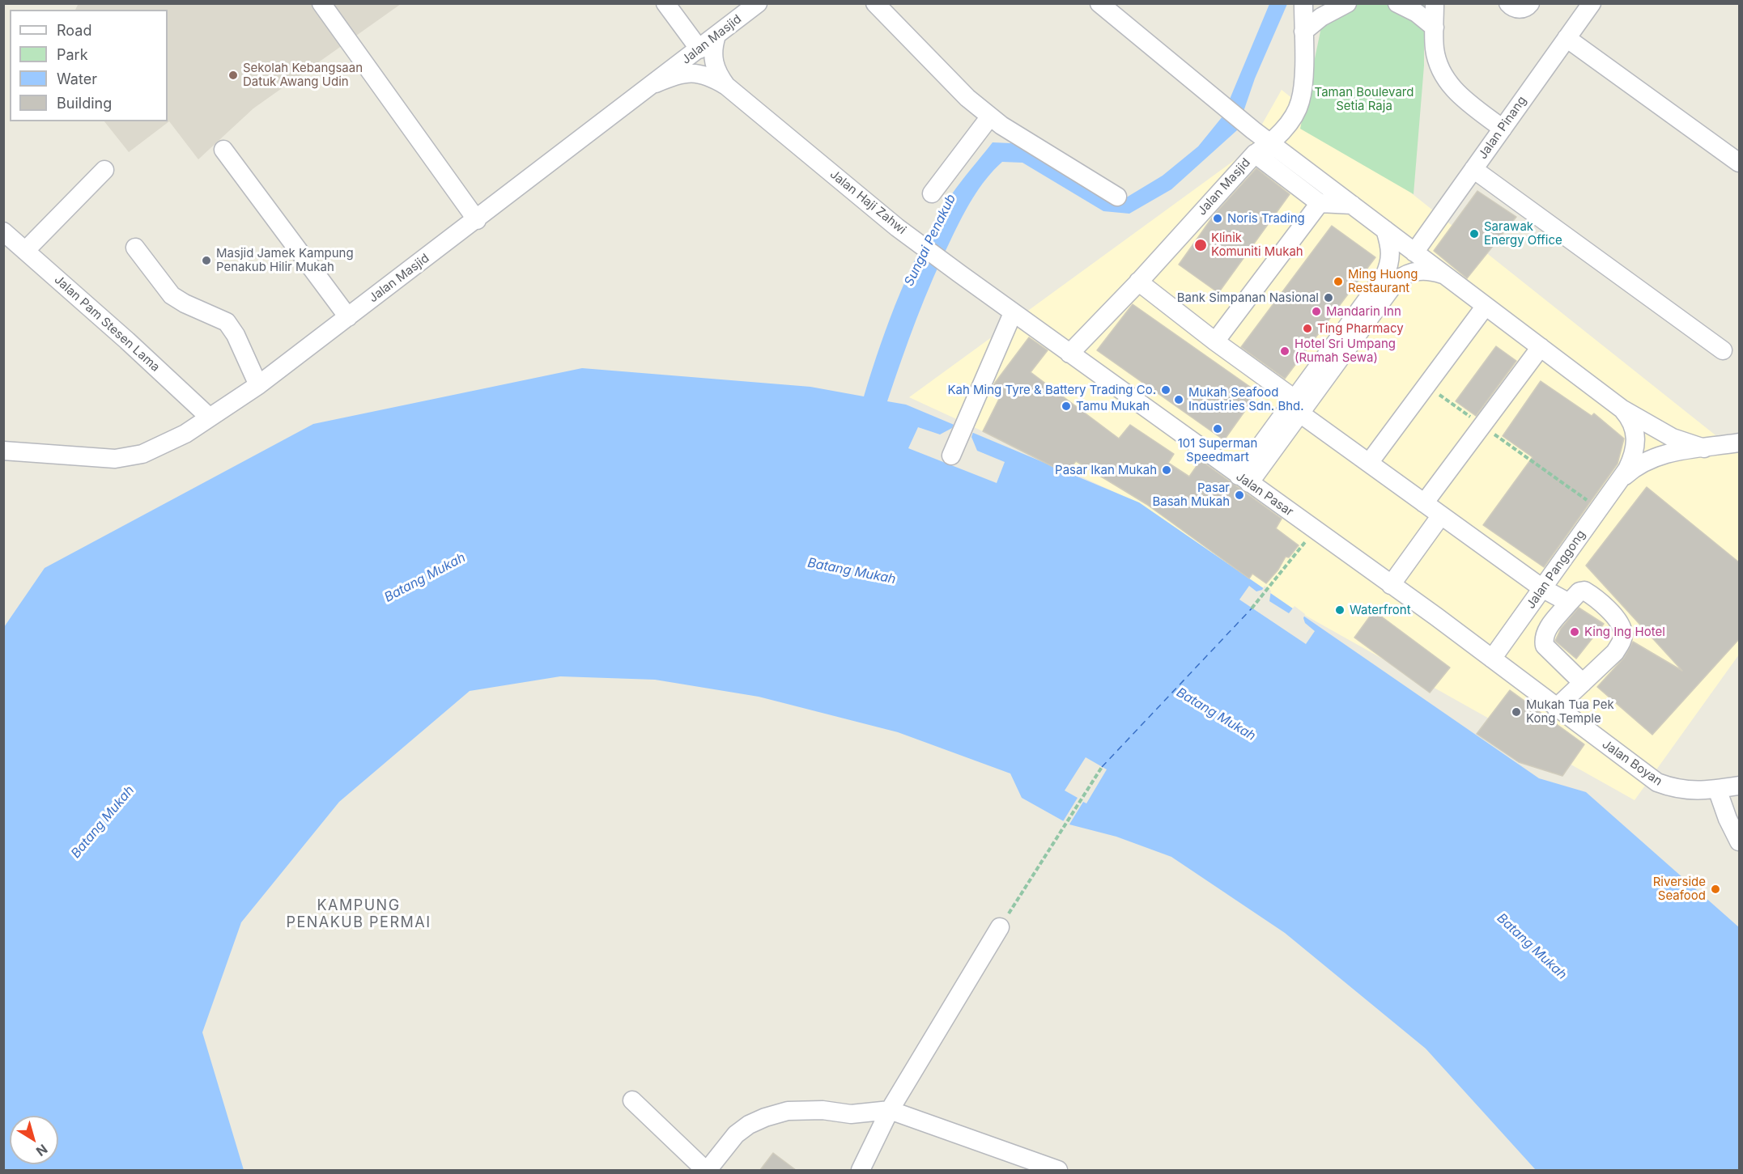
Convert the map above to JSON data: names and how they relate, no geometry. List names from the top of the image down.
{
  "streets": {
    "street": [
      "Jalan Masjid",
      "Jalan Pinang",
      "Jalan Haji Zahwi",
      "Jalan Pam Stesen Lama",
      "Jalan Pasar",
      "Jalan Panggong",
      "Jalan Boyan"
    ]
  },
  "crossings": [
    ["Jalan Masjid", "Jalan Haji Zahwi"],
    ["Jalan Masjid", "Jalan Pam Stesen Lama"],
    ["Jalan Masjid", "Jalan Pasar"],
    ["Jalan Haji Zahwi", "Jalan Pasar"],
    ["Jalan Pasar", "Jalan Panggong"],
    ["Jalan Pasar", "Jalan Boyan"],
    ["Jalan Panggong", "Jalan Boyan"]
  ],
  "districts": ["KAMPUNG PENAKUB PERMAI"],
  "water": ["Sungai Penakub", "Batang Mukah"],
  "parks": ["Taman Boulevard Setia Raja"],
  "places": [
    "Sekolah Kebangsaan Datuk Awang Udin",
    "Noris Trading",
    "Sarawak Energy Office",
    "Klinik Komuniti Mukah",
    "Masjid Jamek Kampung Penakub Hilir Mukah",
    "Ming Huong Restaurant",
    "Bank Simpanan Nasional",
    "Mandarin Inn",
    "Ting Pharmacy",
    "Hotel Sri Umpang (Rumah Sewa)",
    "Kah Ming Tyre & Battery Trading Co.",
    "Mukah Seafood Industries Sdn. Bhd.",
    "Tamu Mukah",
    "101 Superman Speedmart",
    "Pasar Ikan Mukah",
    "Pasar Basah Mukah",
    "Waterfront",
    "King Ing Hotel",
    "Mukah Tua Pek Kong Temple",
    "Riverside Seafood"
  ],
  "legend": [
    "Road",
    "Park",
    "Water",
    "Building"
  ],
  "north": "bottom right"
}
